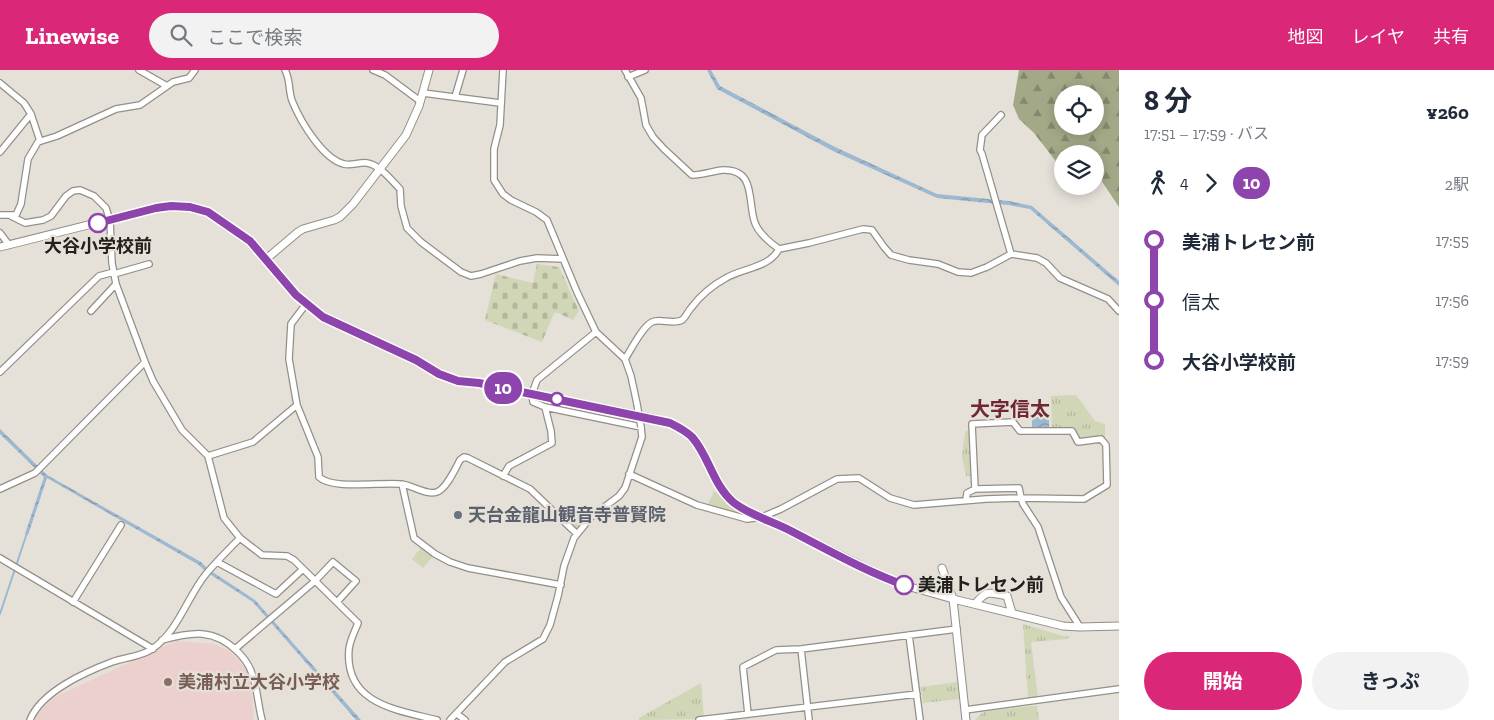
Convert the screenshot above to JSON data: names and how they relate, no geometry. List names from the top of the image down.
{
  "districts": ["大字信太"],
  "places": [
    "大谷小学校前",
    "天台金龍山観音寺普賢院",
    "美浦トレセン前",
    "美浦村立大谷小学校"
  ],
  "lines": ["bus line 10"],
  "page": {
    "header": "Linewise",
    "search": "ここで検索",
    "nav": ["地図", "レイヤ", "共有"],
    "on_map": "10",
    "heading": ["8 分", "17:51 – 17:59 · バス", "¥260"],
    "legs": ["4", "10", "2駅"],
    "list": [
      {
        "name": "美浦トレセン前",
        "value": "17:55"
      },
      {
        "name": "信太",
        "value": "17:56"
      },
      {
        "name": "大谷小学校前",
        "value": "17:59"
      }
    ],
    "buttons": ["開始", "きっぷ"]
  }
}
